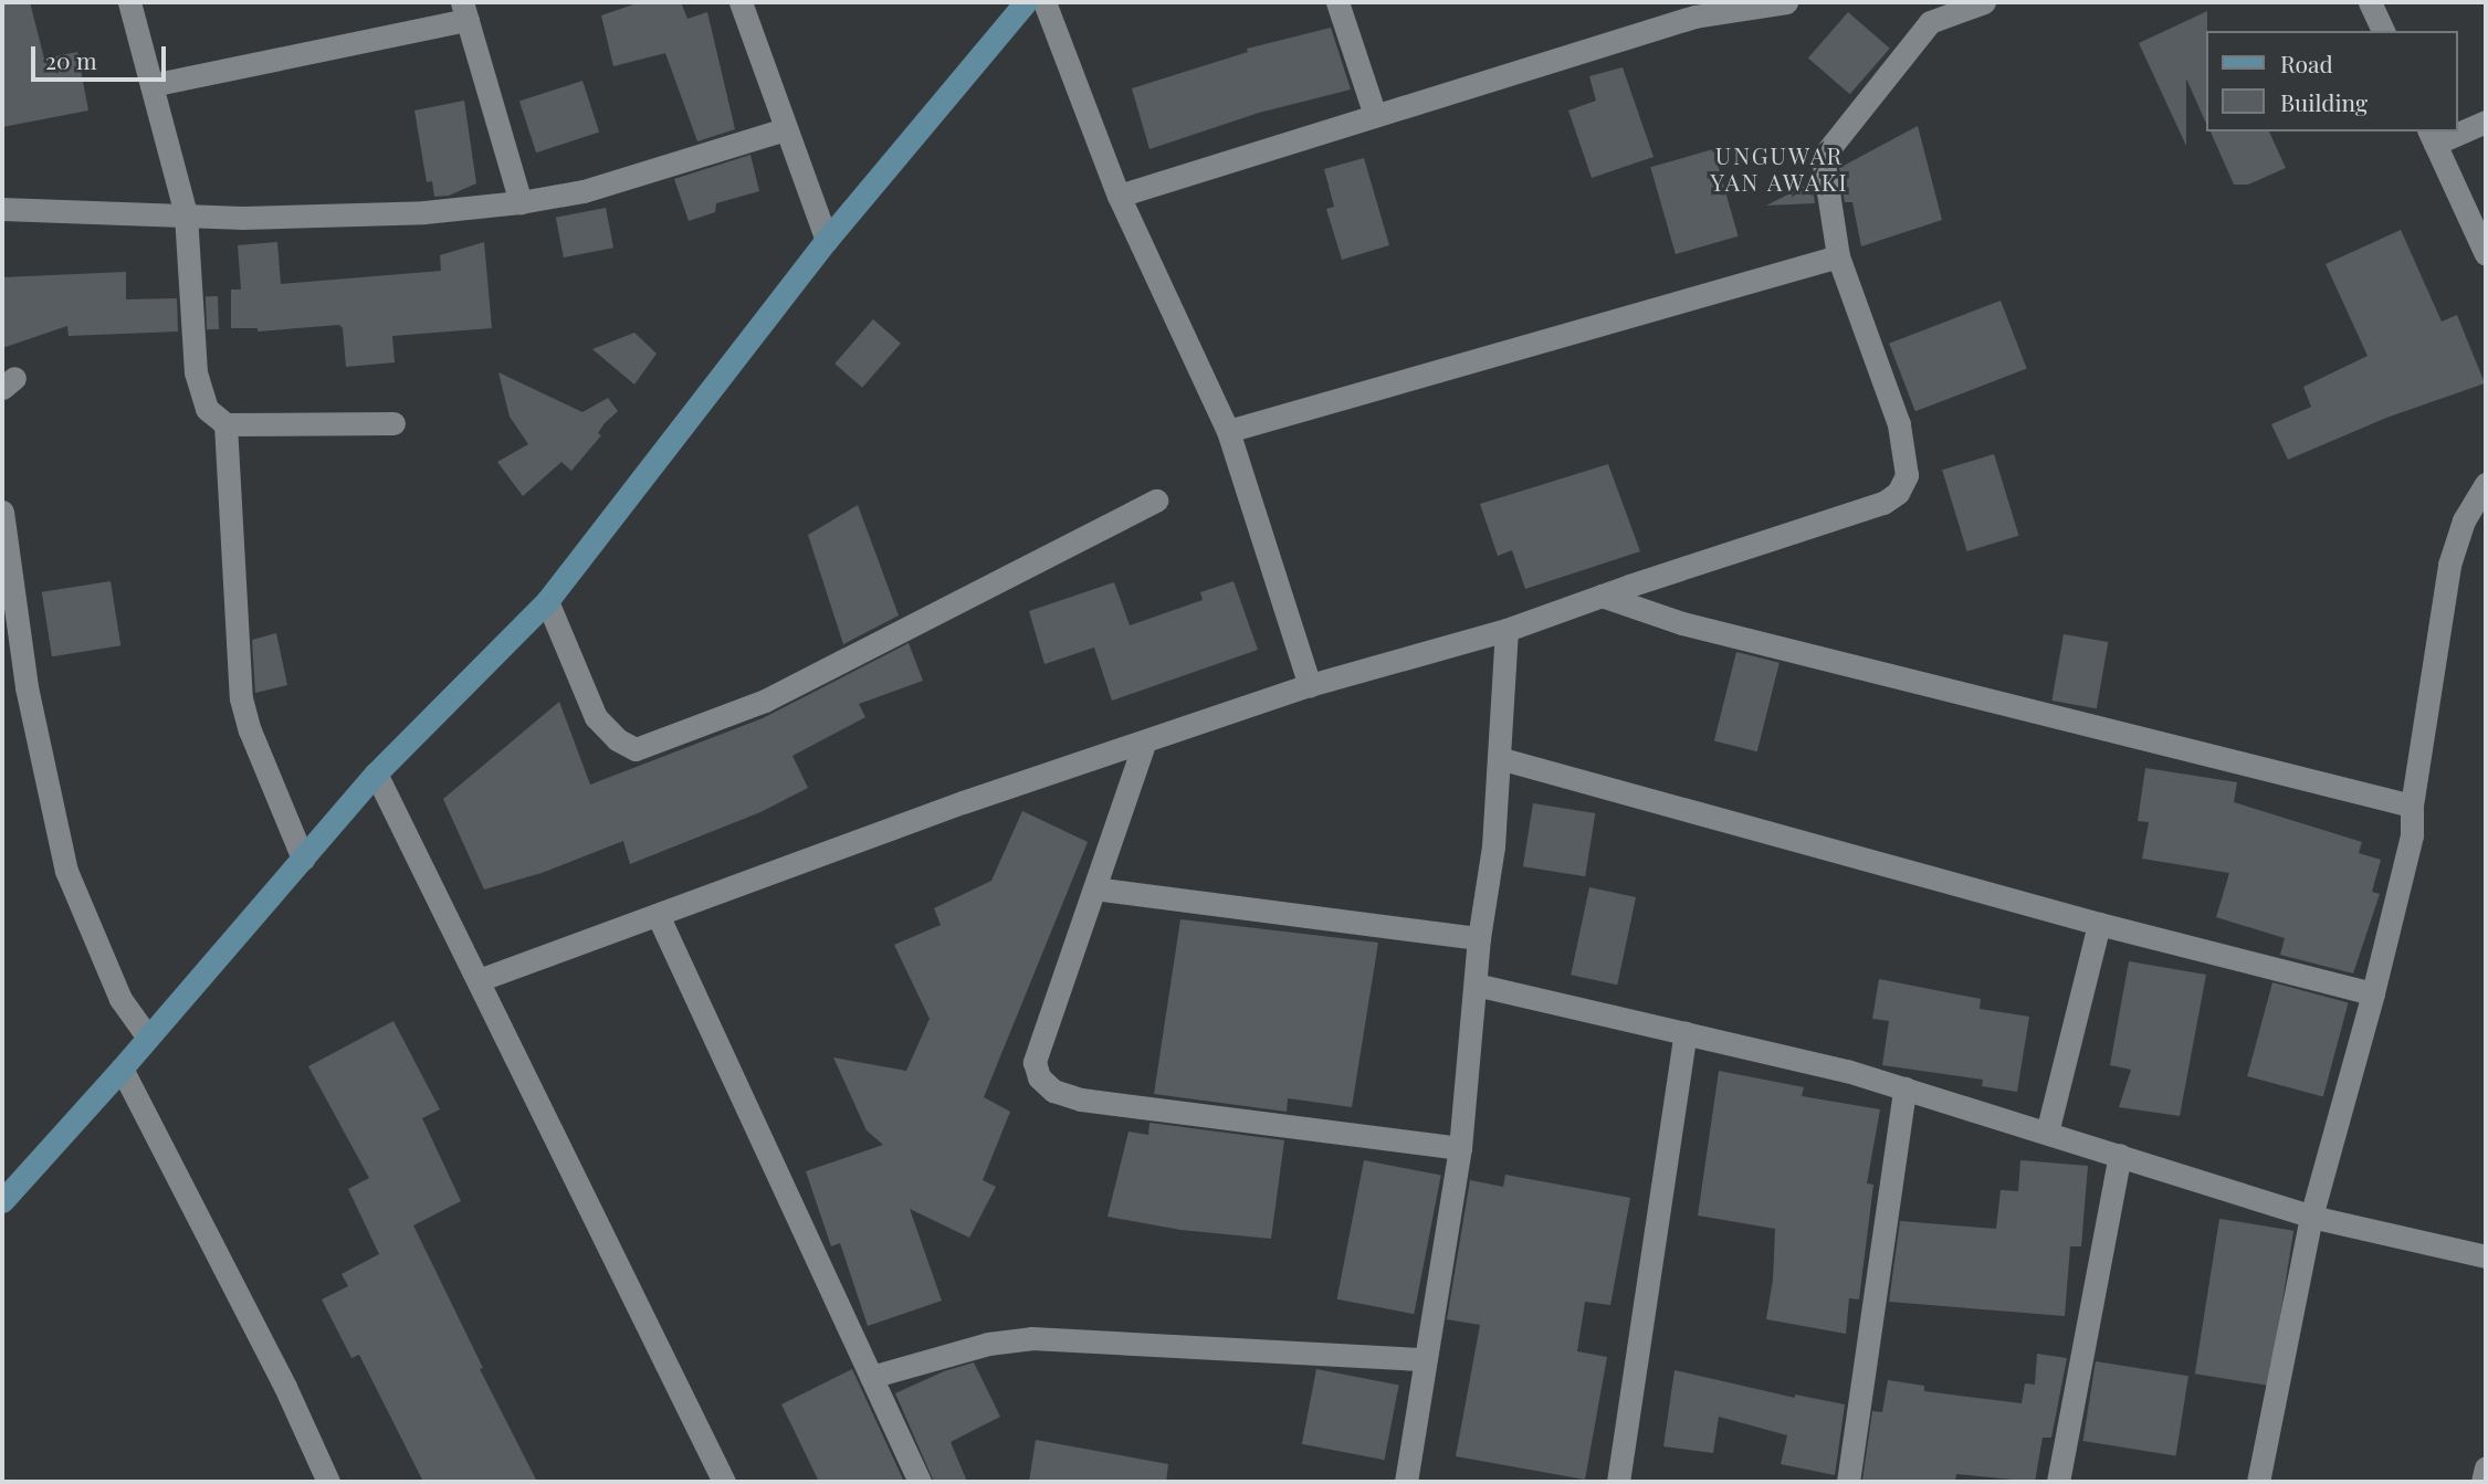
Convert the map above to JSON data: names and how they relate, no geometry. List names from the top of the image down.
{
  "districts": ["UNGUWAR YAN AWAKI"],
  "legend": ["Road", "Building"],
  "scale_bar": "20 m"
}
